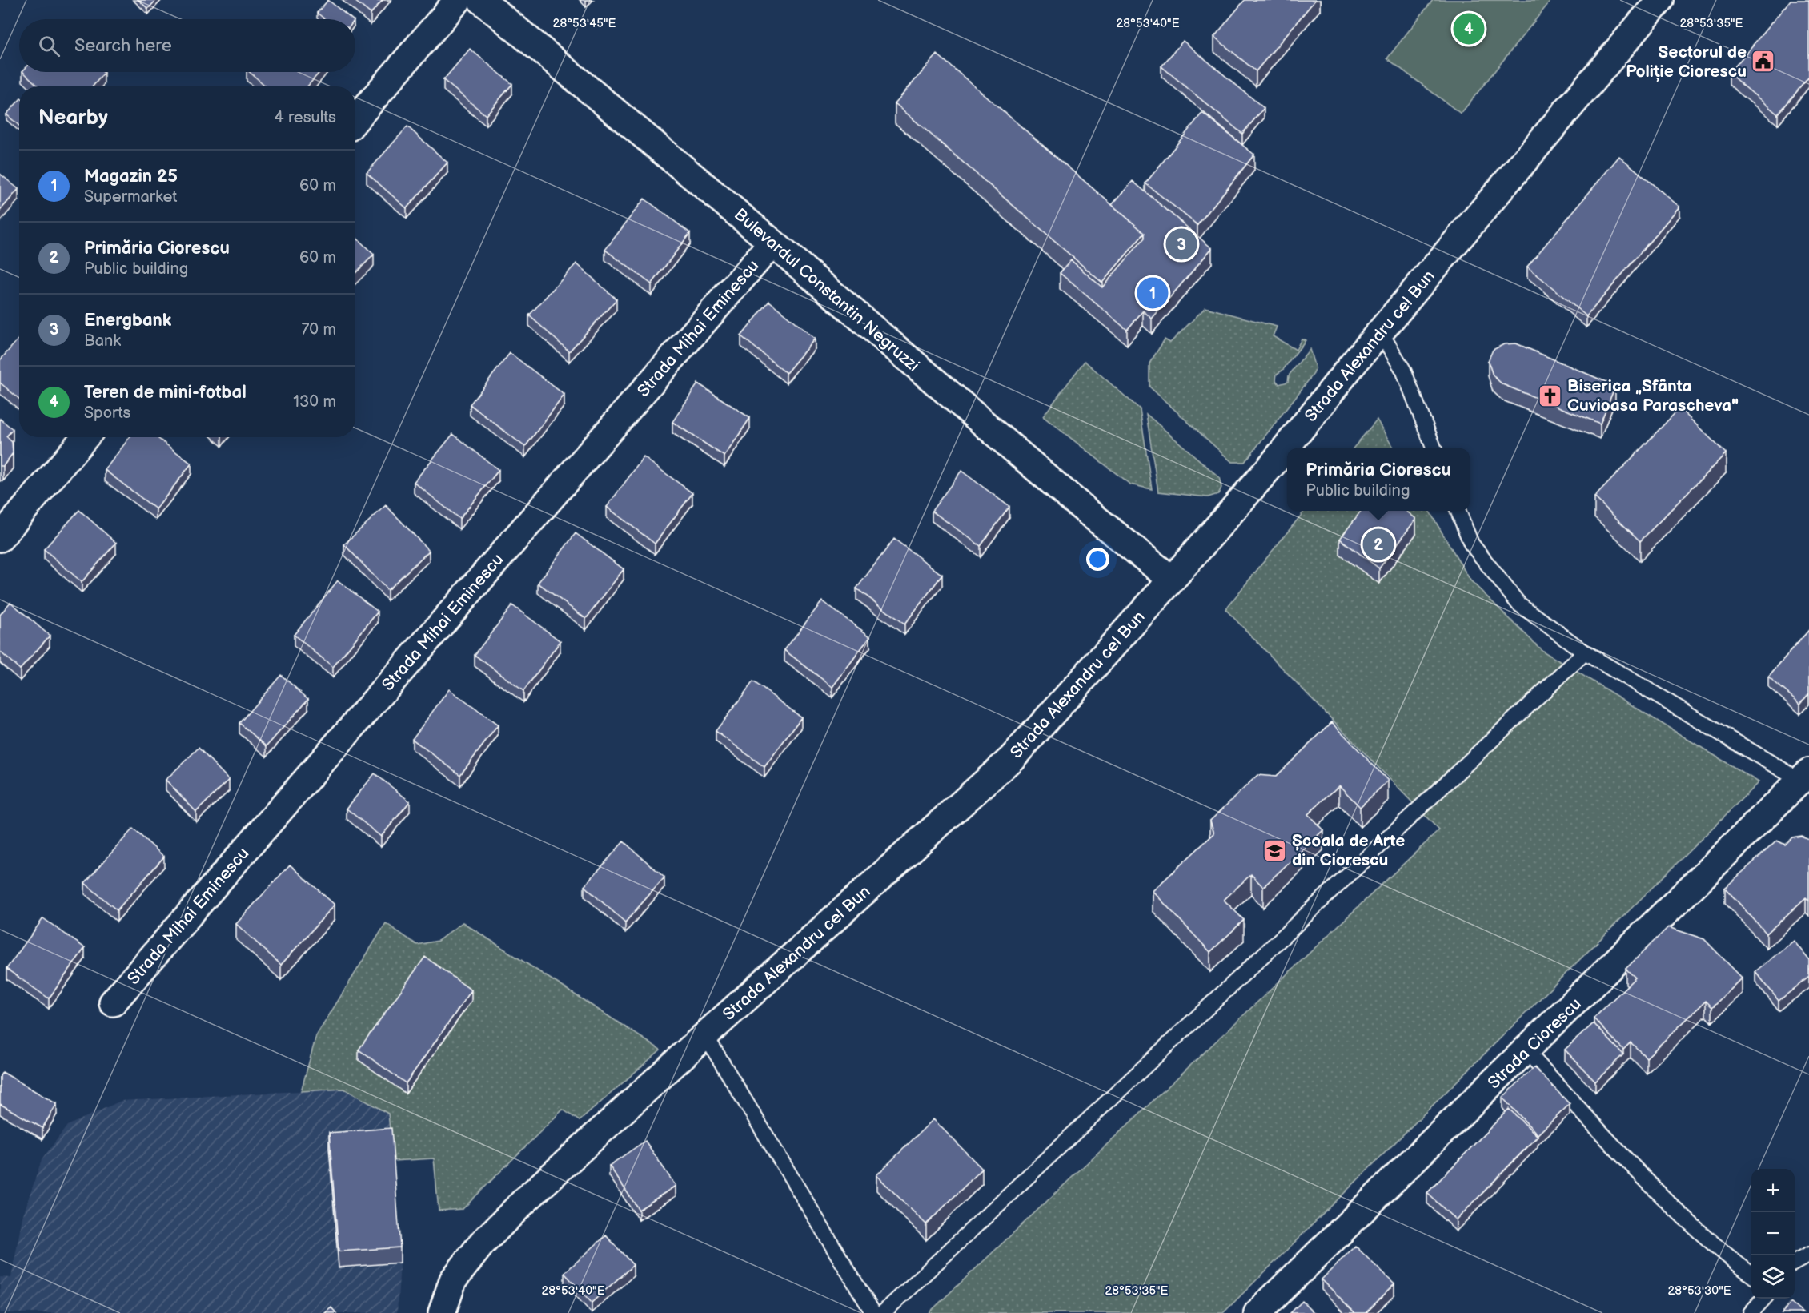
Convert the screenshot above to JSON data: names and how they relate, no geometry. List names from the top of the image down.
{
  "streets": {
    "street": [
      "Bulevardul Constantin Negruzzi",
      "Strada Mihai Eminescu",
      "Strada Alexandru cel Bun",
      "Strada Ciorescu"
    ]
  },
  "crossings": [
    ["Bulevardul Constantin Negruzzi", "Strada Mihai Eminescu"],
    ["Bulevardul Constantin Negruzzi", "Strada Alexandru cel Bun"]
  ],
  "places": {
    "public building": ["Sectorul de Poliție Ciorescu"],
    "church": ["Biserica „Sfânta Cuvioasa Parascheva\""],
    "school or university": ["Școala de Arte din Ciorescu"]
  },
  "page": {
    "pins": [
      "4",
      "3",
      "1",
      "2"
    ],
    "search": "Search here",
    "heading": ["Nearby", "4 results"],
    "list": [
      {
        "mark": "1",
        "name": "Magazin 25",
        "note": "Supermarket",
        "value": "60 m"
      },
      {
        "mark": "2",
        "name": "Primăria Ciorescu",
        "note": "Public building",
        "value": "60 m"
      },
      {
        "mark": "3",
        "name": "Energbank",
        "note": "Bank",
        "value": "70 m"
      },
      {
        "mark": "4",
        "name": "Teren de mini-fotbal",
        "note": "Sports",
        "value": "130 m"
      }
    ],
    "popup": ["Primăria Ciorescu", "Public building"],
    "map_buttons": ["+", "−"]
  },
  "coordinates": [
    "28°53'40\"E",
    "28°53'45\"E",
    "28°53'35\"E",
    "28°53'30\"E"
  ]
}
